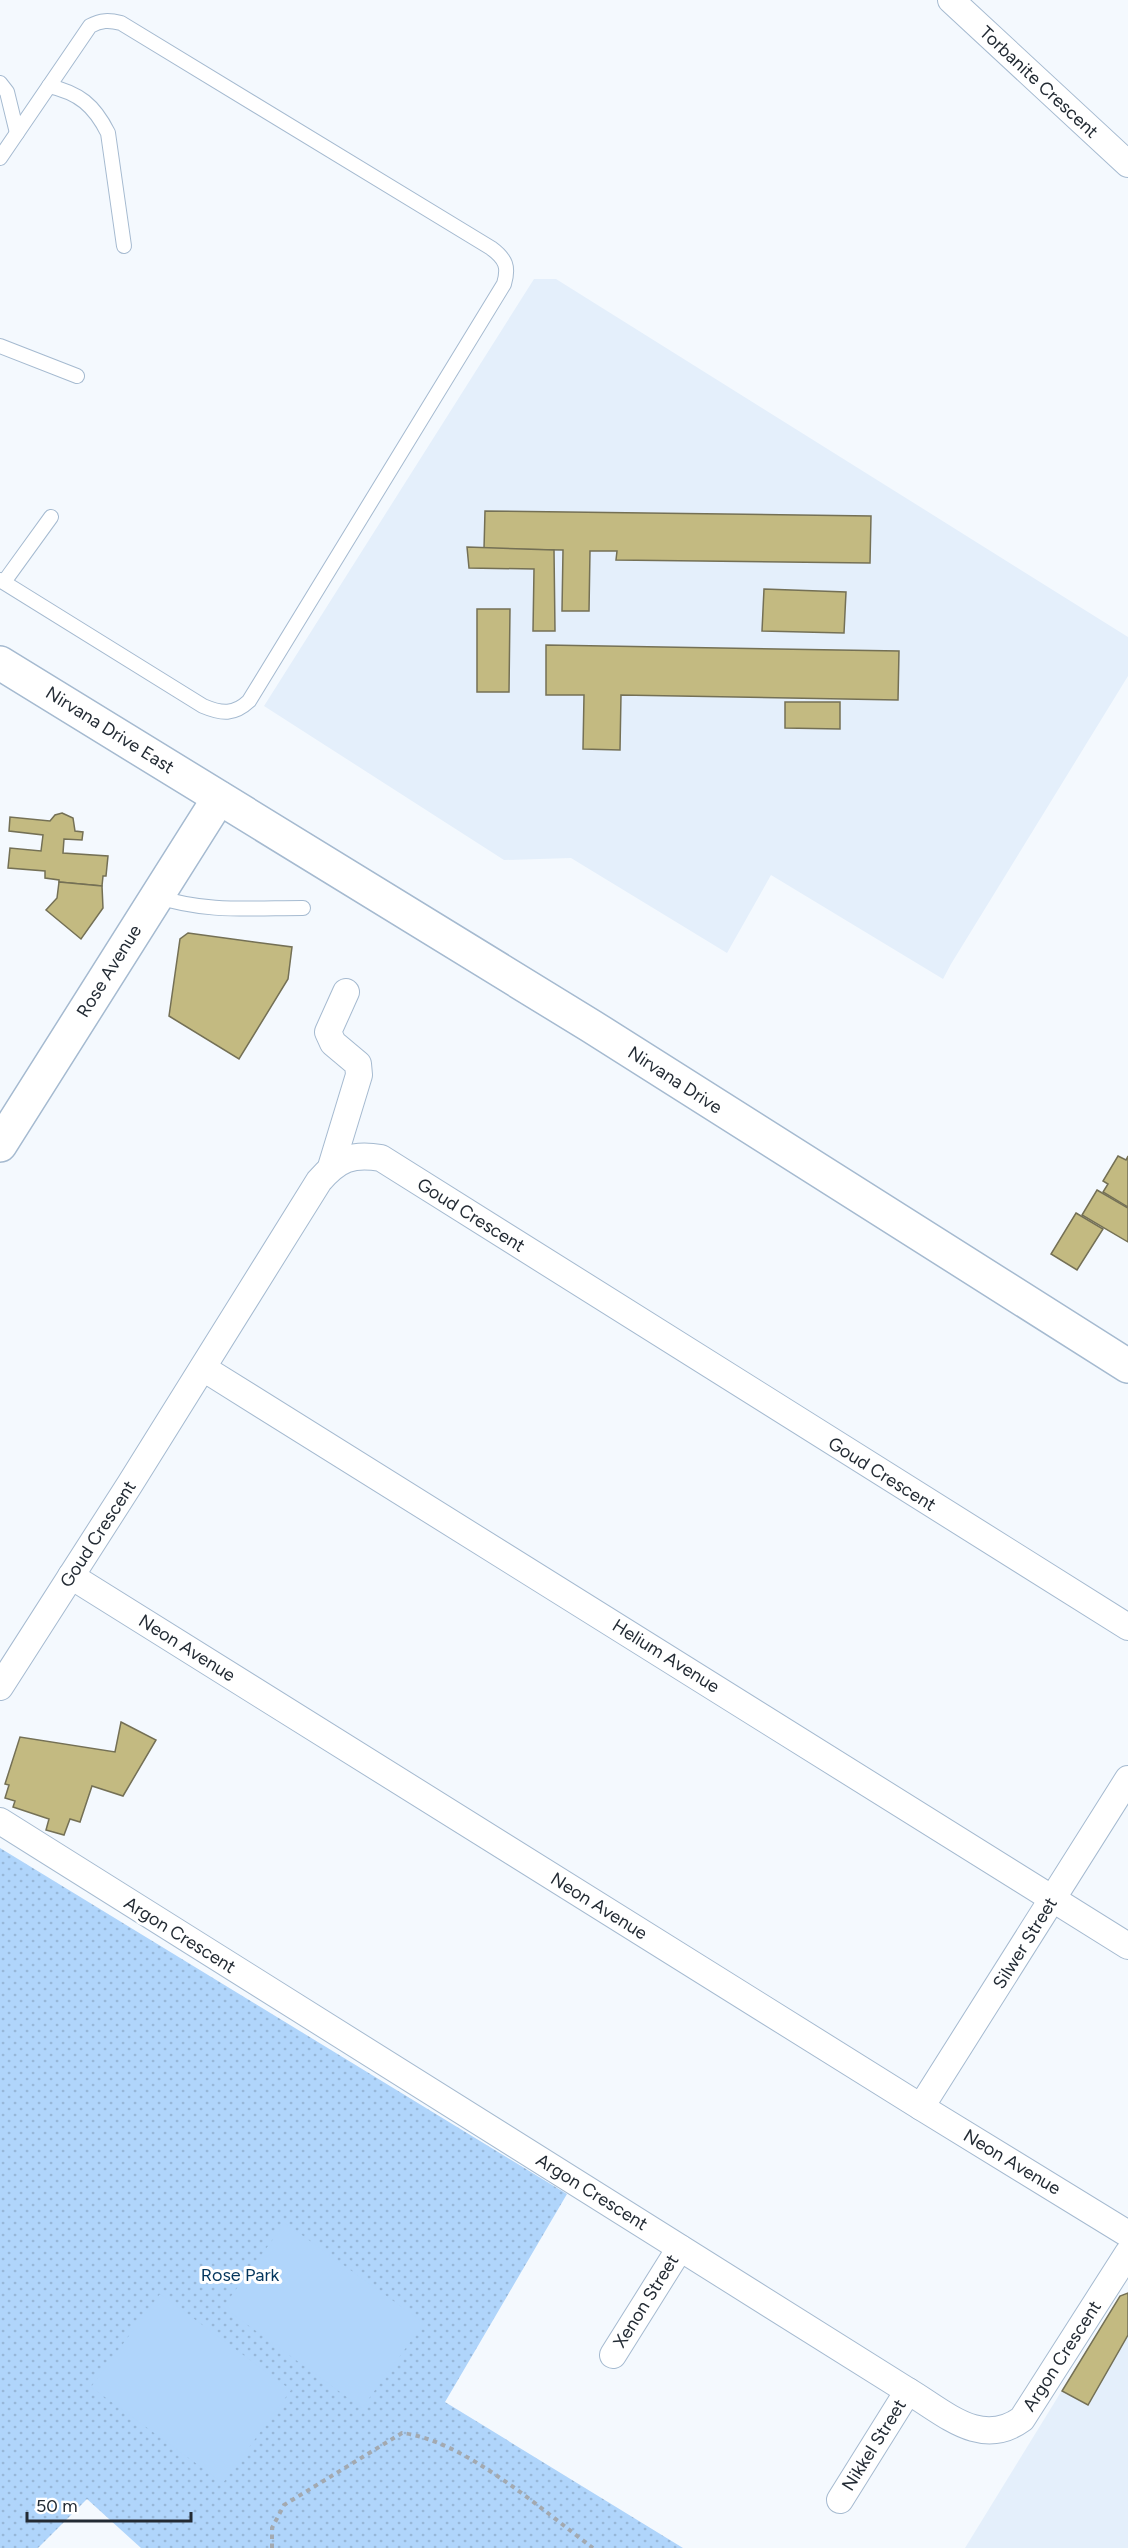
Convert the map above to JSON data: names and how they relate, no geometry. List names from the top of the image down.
{
  "streets": {
    "main road": ["Nirvana Drive East", "Rose Avenue", "Nirvana Drive"],
    "street": [
      "Torbanite Crescent",
      "Goud Crescent",
      "Neon Avenue",
      "Helium Avenue",
      "Argon Crescent",
      "Silwer Street",
      "Xenon Street",
      "Nikkel Street"
    ]
  },
  "crossings": [
    ["Nirvana Drive East", "Rose Avenue"],
    ["Nirvana Drive East", "Nirvana Drive"],
    ["Rose Avenue", "Nirvana Drive"],
    ["Goud Crescent", "Neon Avenue"],
    ["Goud Crescent", "Helium Avenue"],
    ["Neon Avenue", "Silwer Street"],
    ["Helium Avenue", "Silwer Street"],
    ["Argon Crescent", "Xenon Street"],
    ["Argon Crescent", "Nikkel Street"]
  ],
  "parks": ["Rose Park"],
  "scale_bar": "50 m"
}
